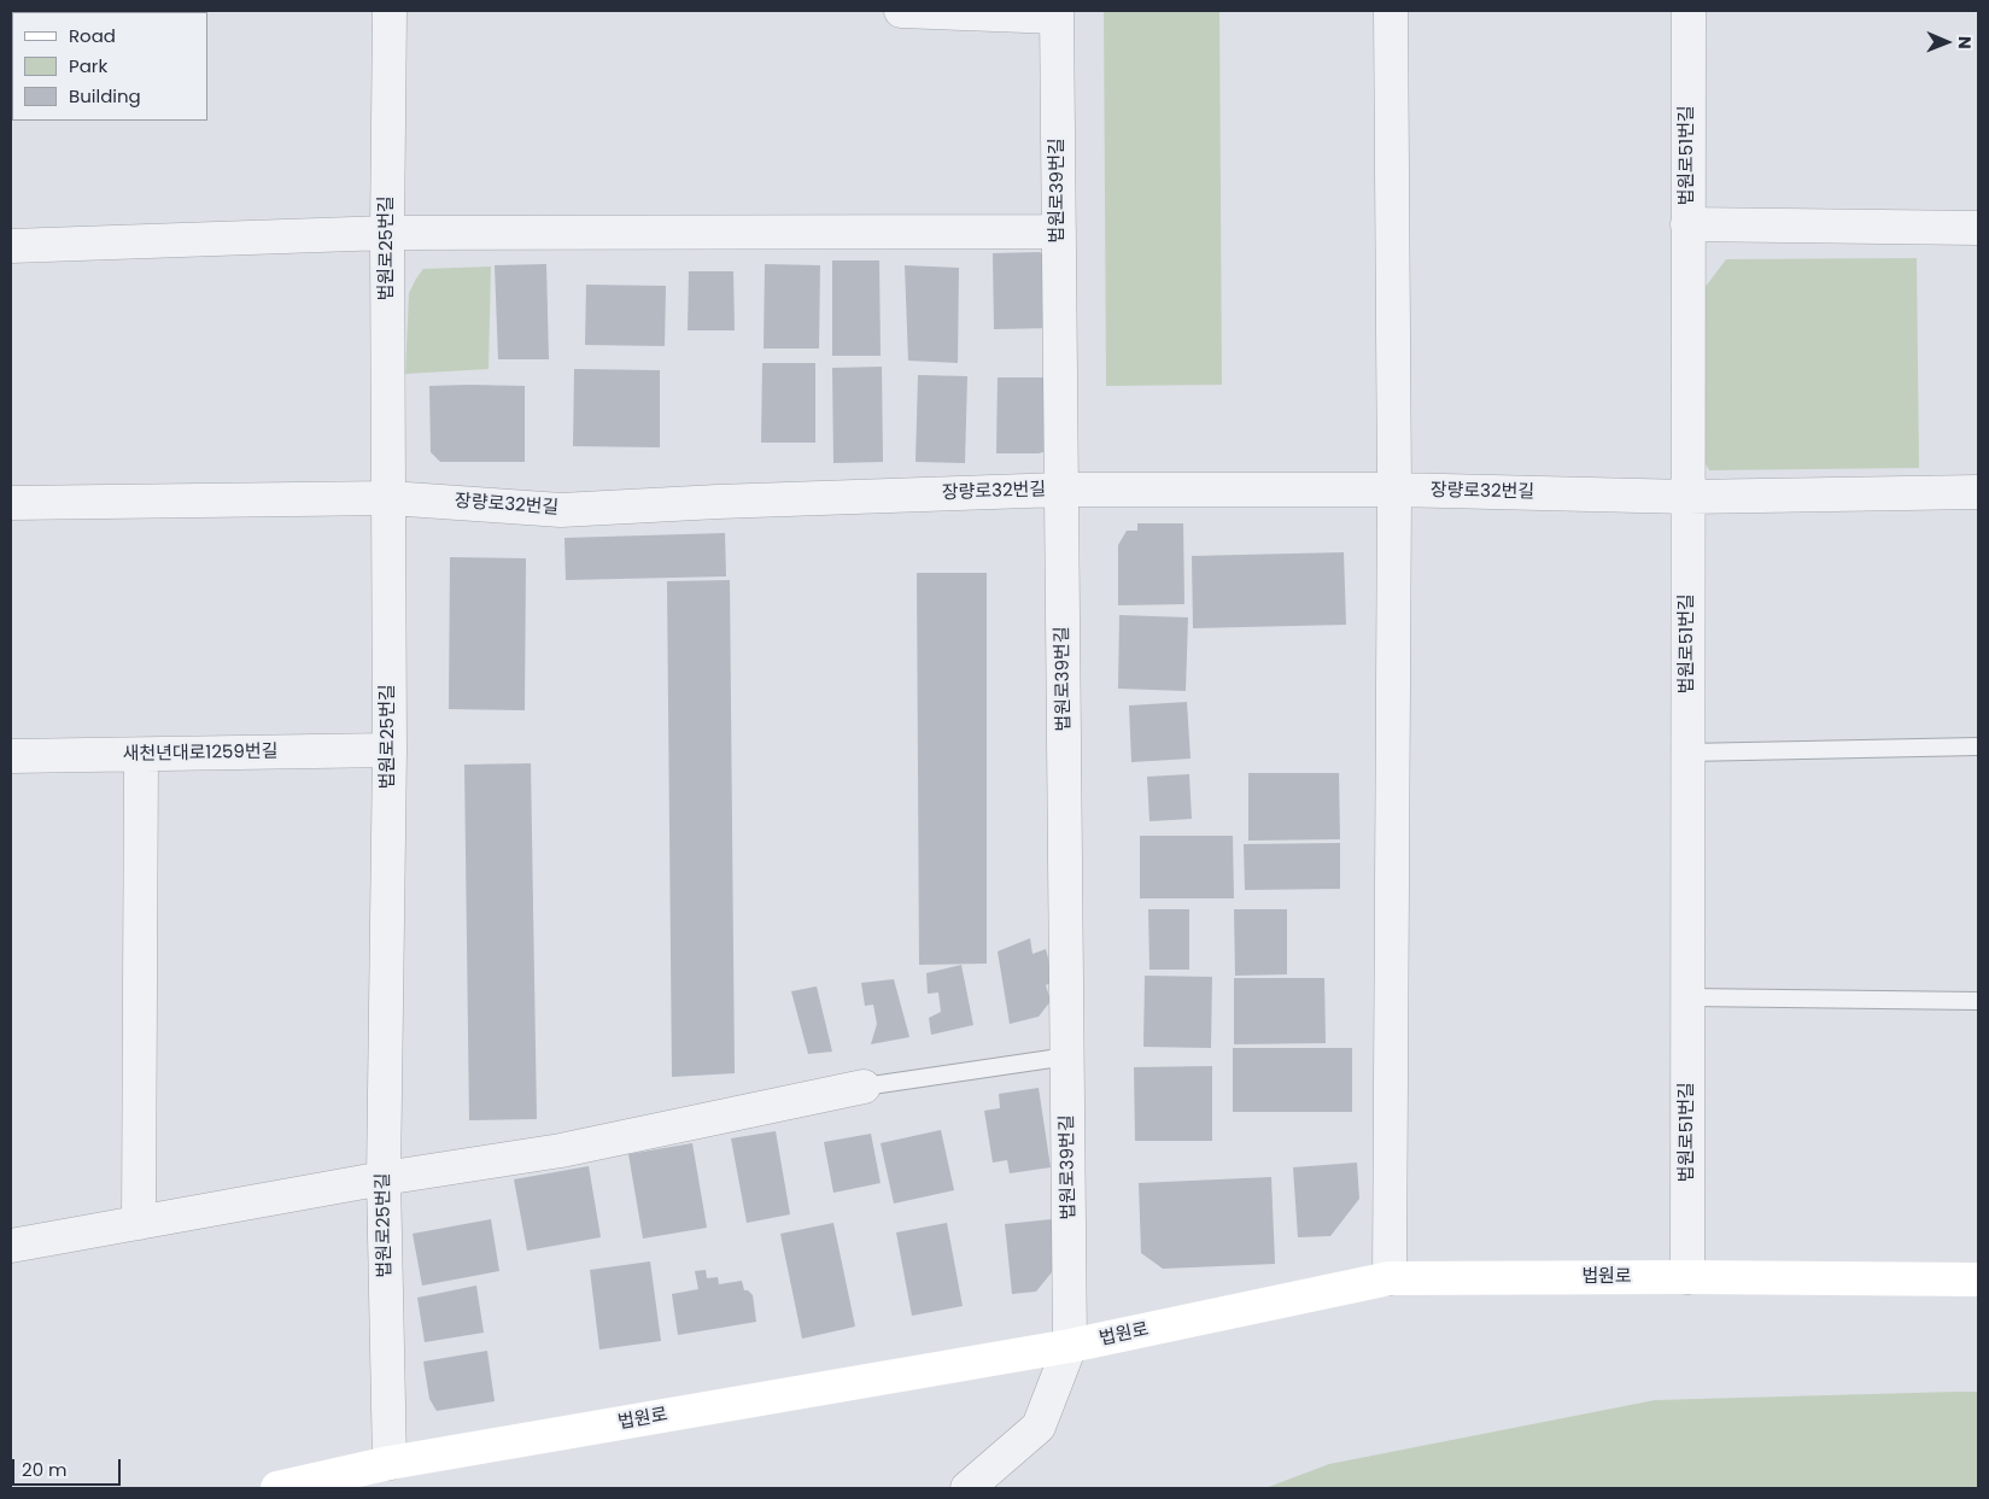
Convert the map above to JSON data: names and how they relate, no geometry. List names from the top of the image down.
{
  "streets": {
    "main road": ["법원로"],
    "street": [
      "법원로51번길",
      "법원로39번길",
      "법원로25번길",
      "장량로32번길",
      "새천년대로1259번길"
    ]
  },
  "crossings": [
    ["법원로51번길", "장량로32번길"],
    ["법원로51번길", "법원로"],
    ["법원로39번길", "장량로32번길"],
    ["법원로39번길", "법원로"],
    ["법원로25번길", "장량로32번길"],
    ["법원로25번길", "새천년대로1259번길"],
    ["법원로25번길", "법원로"]
  ],
  "legend": ["Road", "Park", "Building"],
  "scale_bar": "20 m",
  "north": "right"
}
